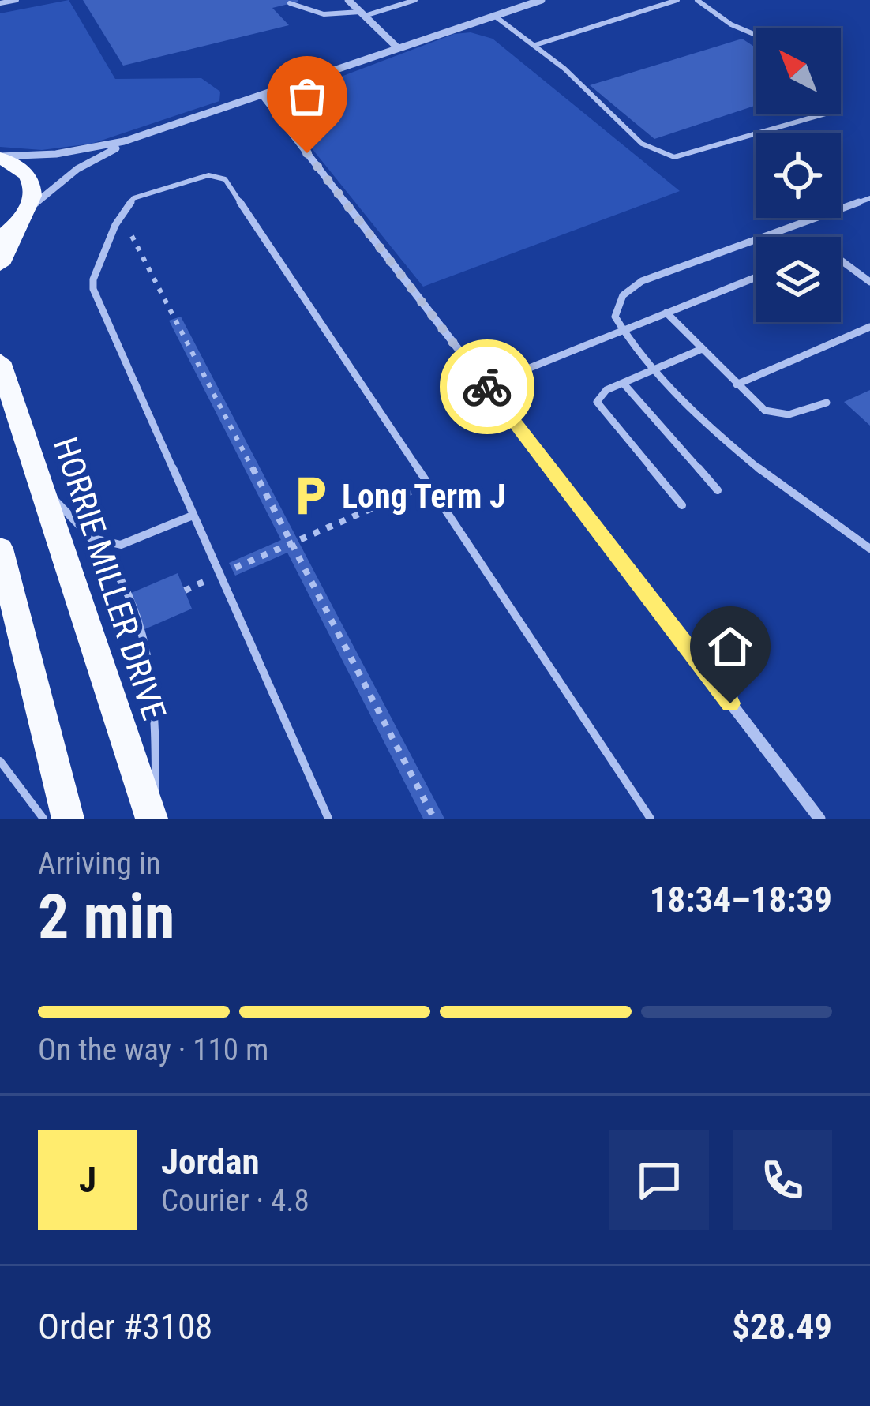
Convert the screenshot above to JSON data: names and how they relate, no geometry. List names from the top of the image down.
{
  "streets": {
    "main road": ["HORRIE MILLER DRIVE"]
  },
  "places": {
    "parking": ["Long Term J"]
  },
  "north": "top left",
  "page": {
    "heading": ["2 min", "Arriving in", "18:34–18:39"],
    "panel": [
      "Jordan",
      "Courier · 4.8",
      "Order #3108",
      "$28.49"
    ],
    "bar": "On the way · 110 m",
    "round": "J"
  }
}
